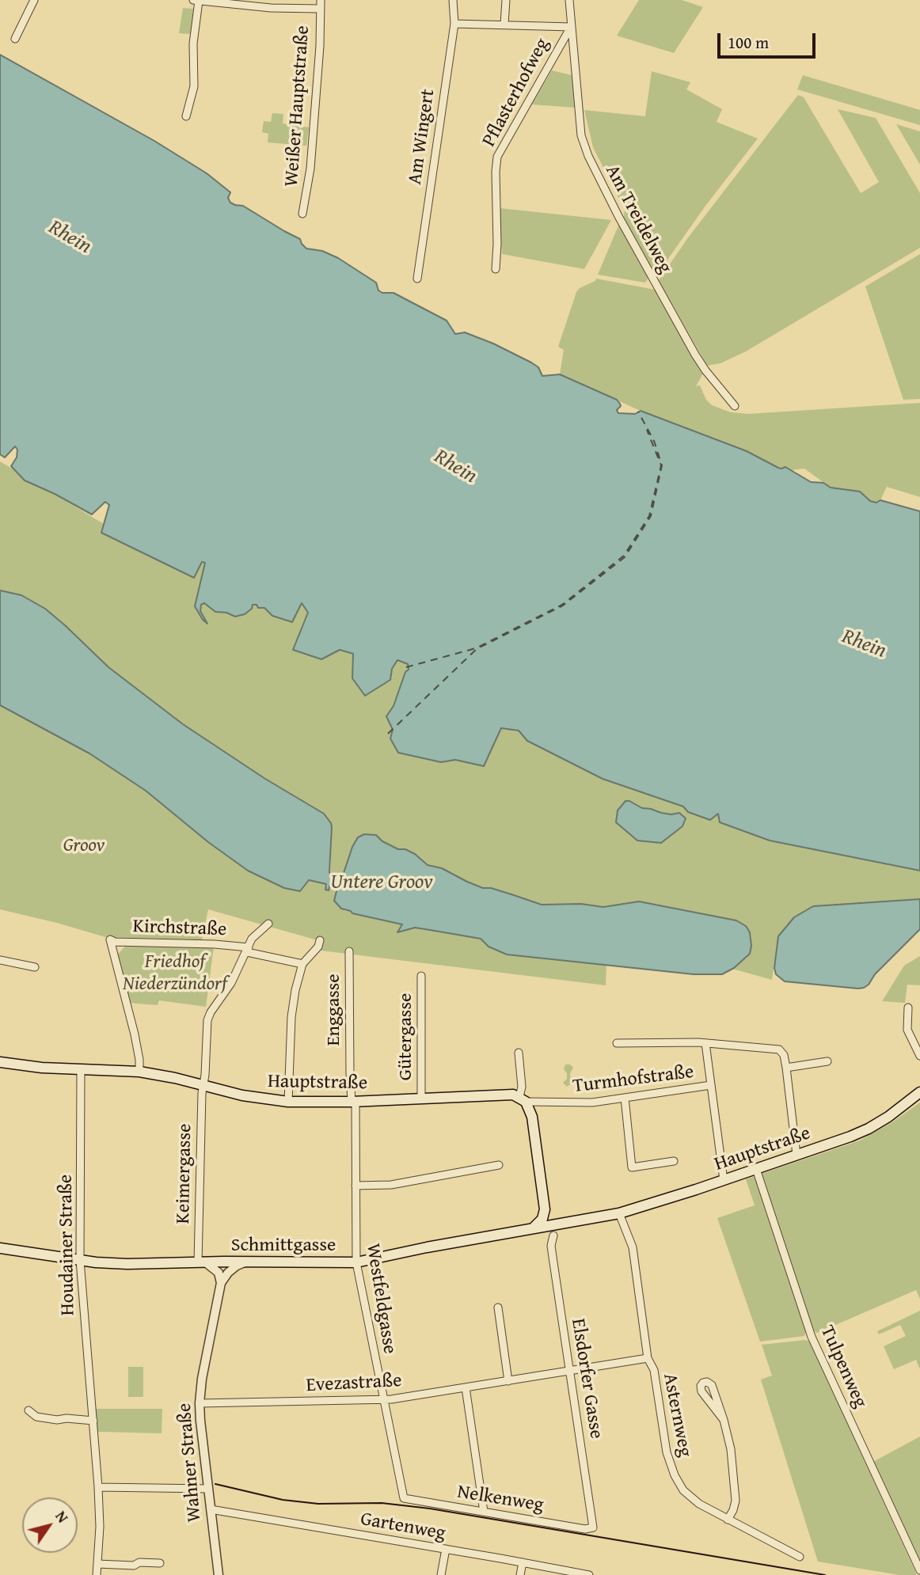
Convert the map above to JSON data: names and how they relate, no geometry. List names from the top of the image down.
{
  "streets": {
    "main road": ["Hauptstraße", "Schmittgasse"],
    "street": [
      "Pflasterhofweg",
      "Weißer Hauptstraße",
      "Am Wingert",
      "Am Treidelweg",
      "Kirchstraße",
      "Enggasse",
      "Gütergasse",
      "Turmhofstraße",
      "Keimergasse",
      "Houdainer Straße",
      "Westfeldgasse",
      "Tulpenweg",
      "Elsdorfer Gasse",
      "Evezastraße",
      "Asternweg",
      "Wahner Straße",
      "Nelkenweg",
      "Gartenweg"
    ]
  },
  "crossings": [
    ["Pflasterhofweg", "Am Treidelweg"],
    ["Kirchstraße", "Hauptstraße"],
    ["Kirchstraße", "Keimergasse"],
    ["Enggasse", "Hauptstraße"],
    ["Enggasse", "Westfeldgasse"],
    ["Gütergasse", "Hauptstraße"],
    ["Turmhofstraße", "Hauptstraße"],
    ["Hauptstraße", "Keimergasse"],
    ["Hauptstraße", "Houdainer Straße"],
    ["Hauptstraße", "Schmittgasse"],
    ["Hauptstraße", "Westfeldgasse"],
    ["Hauptstraße", "Tulpenweg"],
    ["Hauptstraße", "Asternweg"],
    ["Keimergasse", "Schmittgasse"],
    ["Houdainer Straße", "Schmittgasse"],
    ["Schmittgasse", "Westfeldgasse"],
    ["Westfeldgasse", "Evezastraße"],
    ["Westfeldgasse", "Nelkenweg"],
    ["Elsdorfer Gasse", "Evezastraße"],
    ["Elsdorfer Gasse", "Nelkenweg"],
    ["Evezastraße", "Asternweg"],
    ["Evezastraße", "Wahner Straße"],
    ["Wahner Straße", "Gartenweg"]
  ],
  "water": ["Rhein", "Untere Groov"],
  "parks": ["Groov", "Friedhof Niederzündorf"],
  "scale_bar": "100 m",
  "north": "top right"
}
